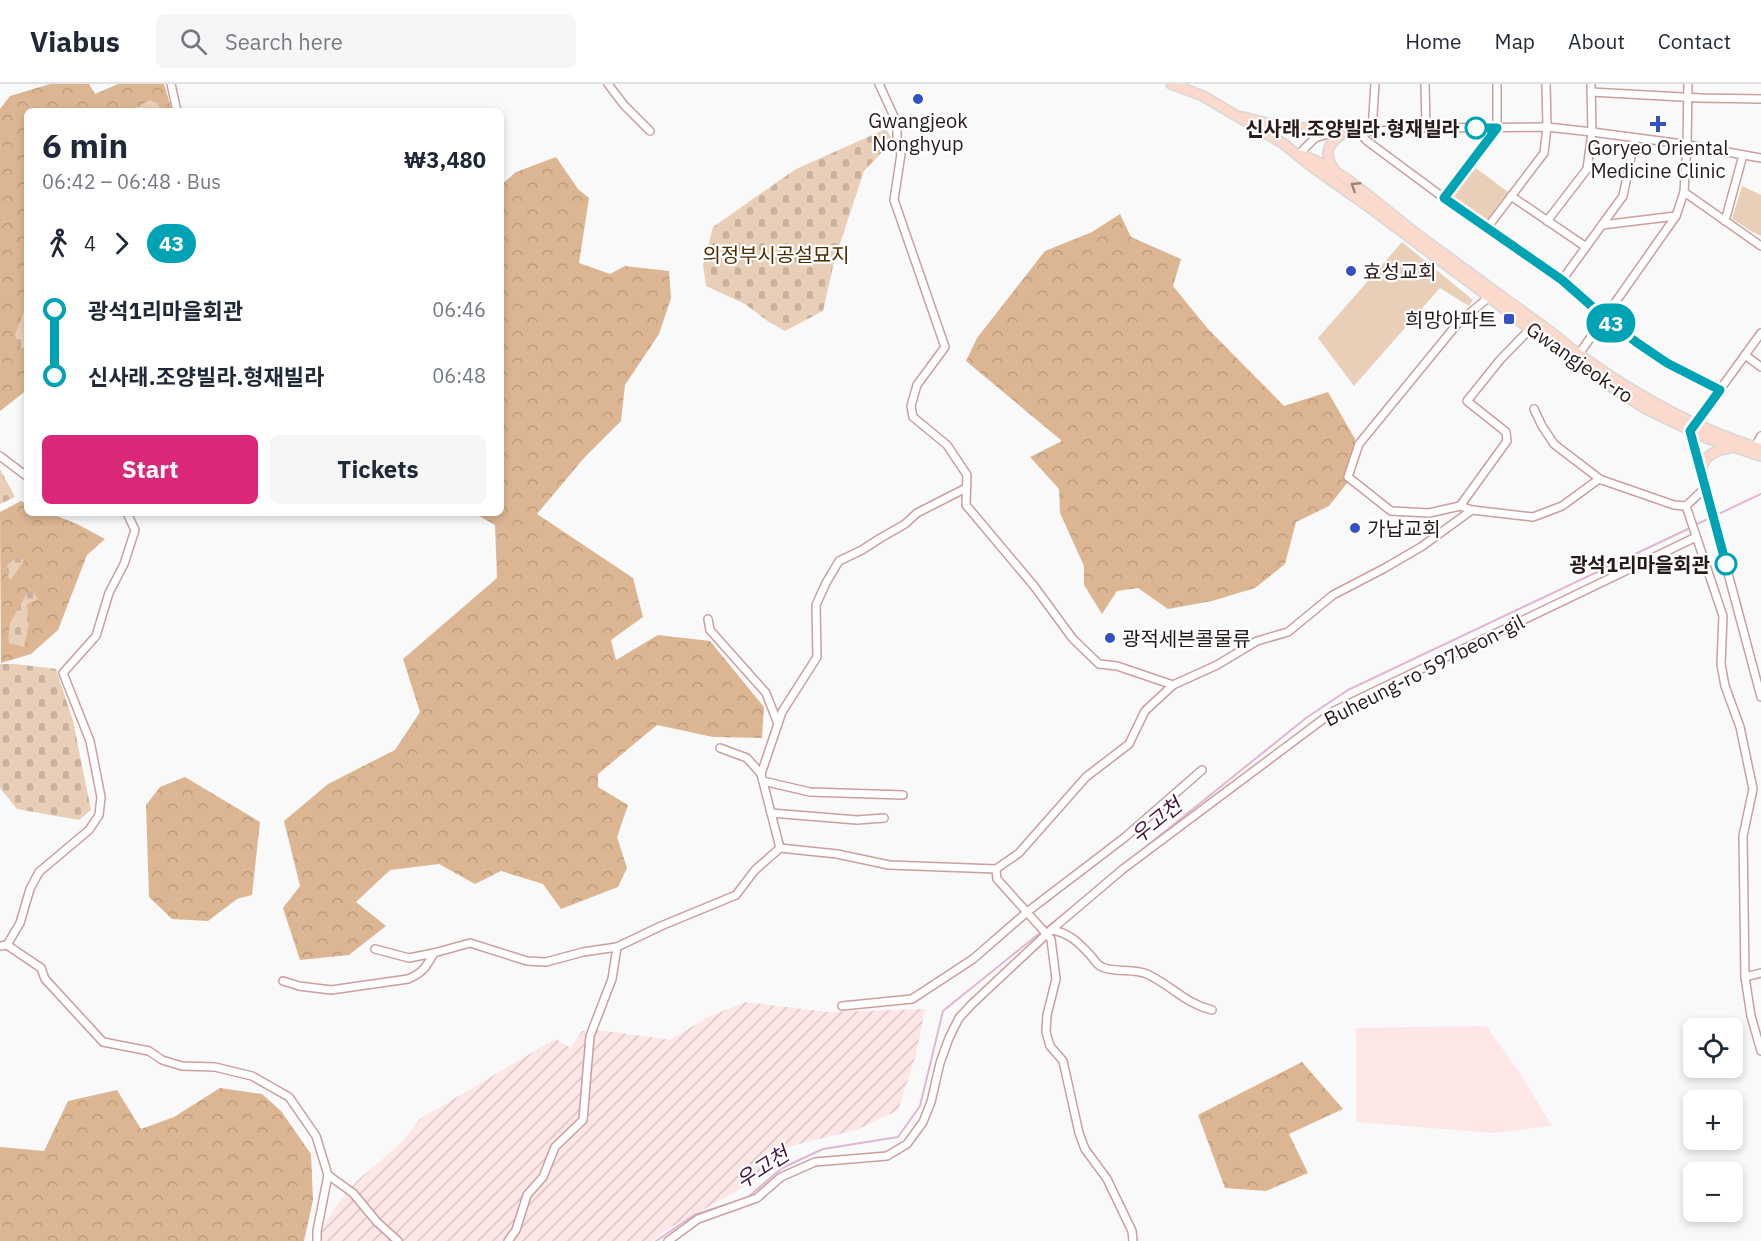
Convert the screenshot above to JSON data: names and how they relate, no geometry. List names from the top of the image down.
{
  "streets": {
    "main road": ["Gwangjeok-ro"],
    "street": ["Buheung-ro 597beon-gil"]
  },
  "water": ["우고천"],
  "parks": ["의정부시공설묘지"],
  "places": {
    "other": [
      "Gwangjeok Nonghyup",
      "신사래.조양빌라.형재빌라",
      "효성교회",
      "가납교회",
      "광석1리마을회관",
      "광적세븐콜물류"
    ],
    "health": ["Goryeo Oriental Medicine Clinic"],
    "transit": ["희망아파트"]
  },
  "lines": ["bus line 43"],
  "page": {
    "header": "Viabus",
    "search": "Search here",
    "nav": [
      "Home",
      "Map",
      "About",
      "Contact"
    ],
    "on_map": "43",
    "heading": ["6 min", "06:42 – 06:48 · Bus", "₩3,480"],
    "legs": ["4", "43"],
    "list": [
      {
        "name": "광석1리마을회관",
        "value": "06:46"
      },
      {
        "name": "신사래.조양빌라.형재빌라",
        "value": "06:48"
      }
    ],
    "buttons": ["Start", "Tickets"],
    "map_buttons": ["+", "−"]
  }
}
